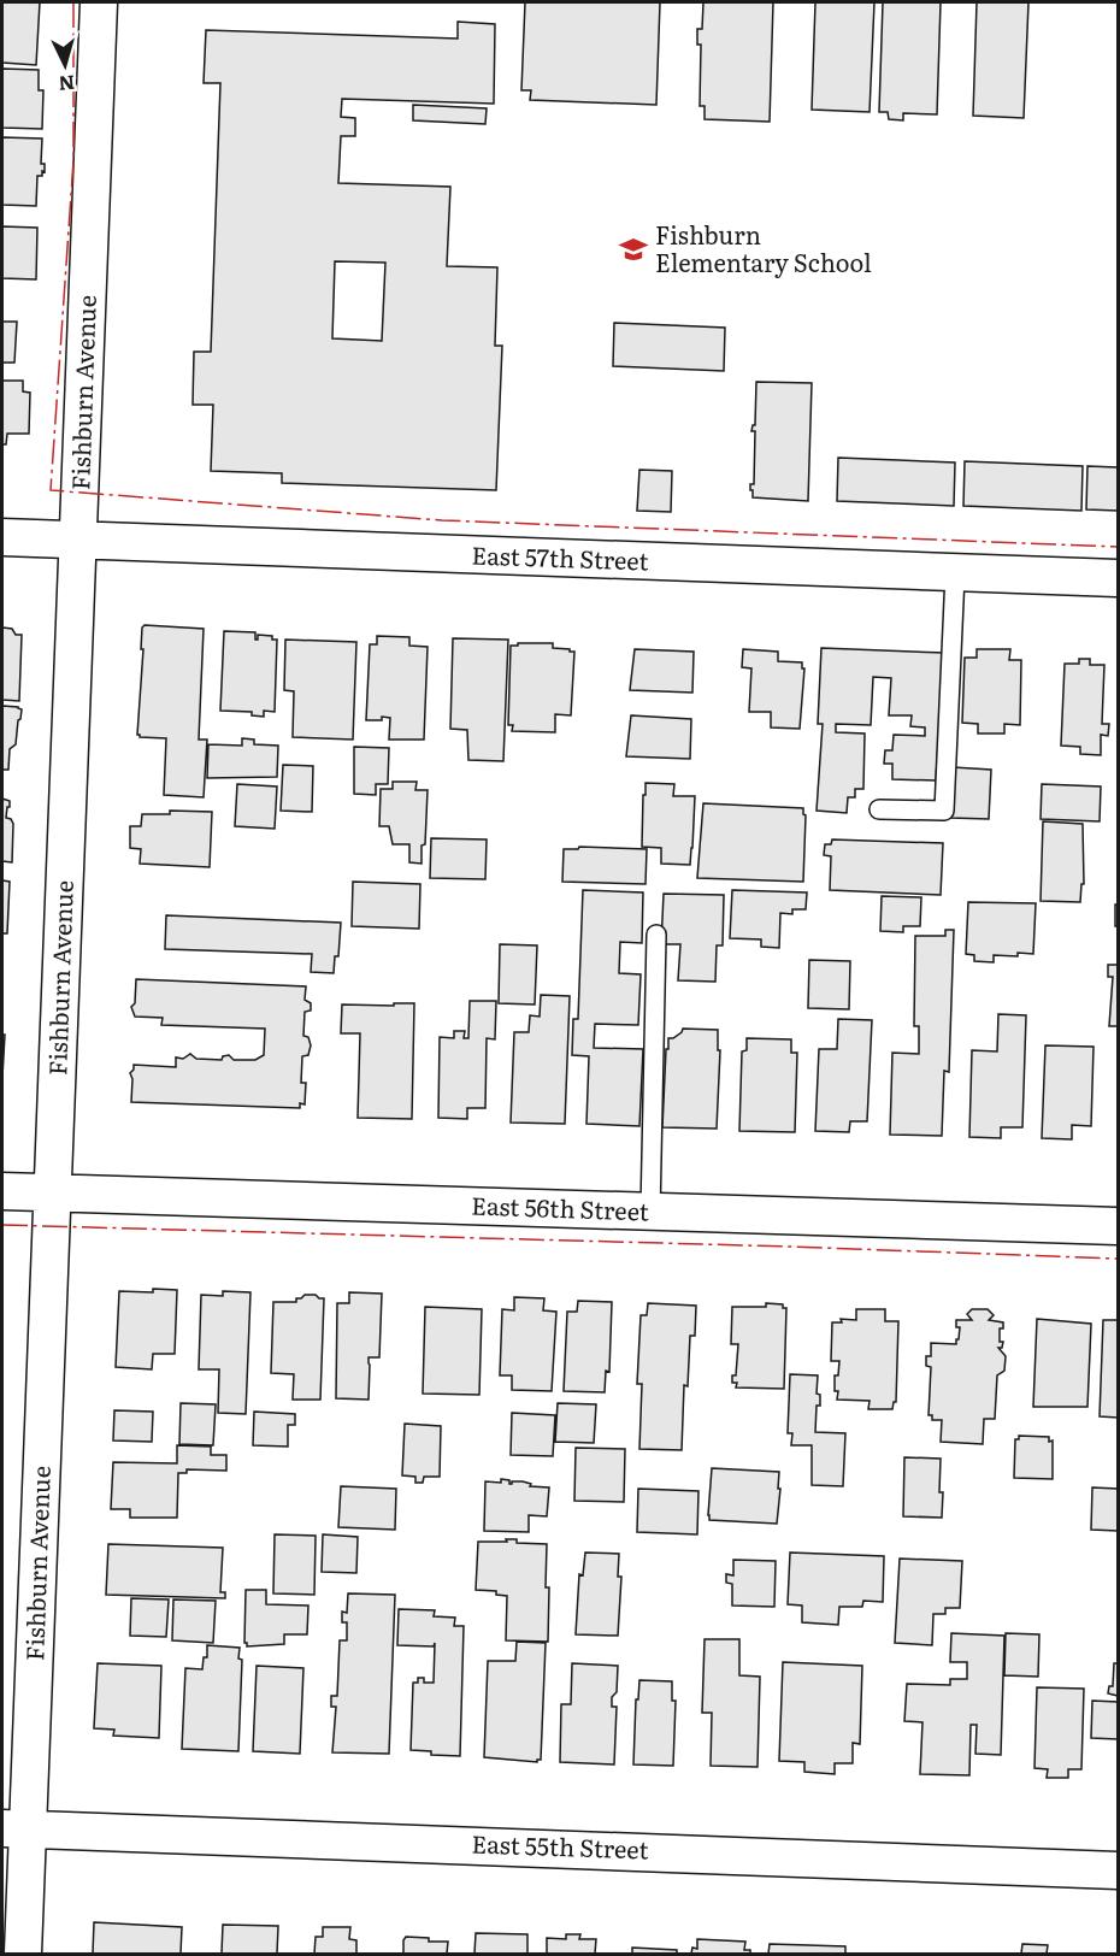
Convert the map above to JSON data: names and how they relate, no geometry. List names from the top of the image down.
{
  "streets": {
    "street": [
      "Fishburn Avenue",
      "East 57th Street",
      "East 56th Street",
      "East 55th Street"
    ]
  },
  "crossings": [
    ["Fishburn Avenue", "East 57th Street"],
    ["Fishburn Avenue", "East 56th Street"],
    ["Fishburn Avenue", "East 55th Street"]
  ],
  "places": {
    "school or university": ["Fishburn Elementary School"]
  },
  "north": "bottom"
}
